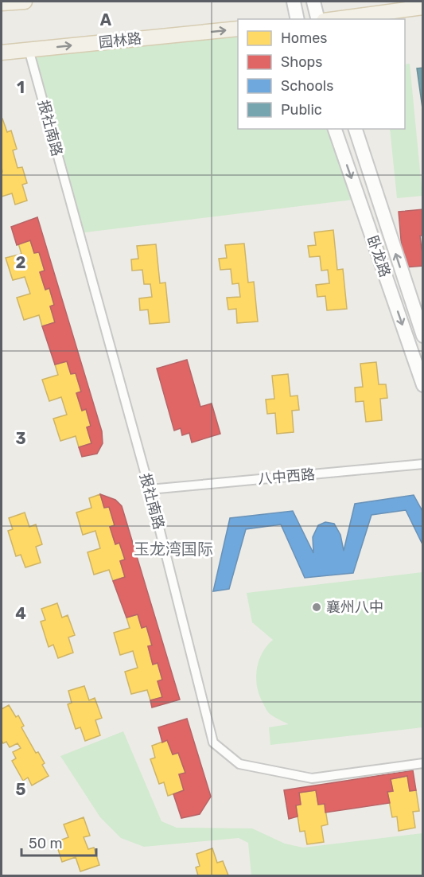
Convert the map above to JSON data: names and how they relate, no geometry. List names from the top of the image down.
{
  "streets": {
    "main road": ["园林路", "卧龙路"],
    "street": ["报社南路", "八中西路"]
  },
  "crossings": [
    ["园林路", "报社南路"],
    ["报社南路", "八中西路"]
  ],
  "one_way": ["园林路"],
  "districts": ["玉龙湾国际"],
  "places": ["襄州八中"],
  "legend": [
    "Homes",
    "Shops",
    "Schools",
    "Public"
  ],
  "scale_bar": "50 m",
  "grid": {
    "columns": ["A"],
    "rows": [
      "1",
      "2",
      "3",
      "4",
      "5"
    ]
  }
}
